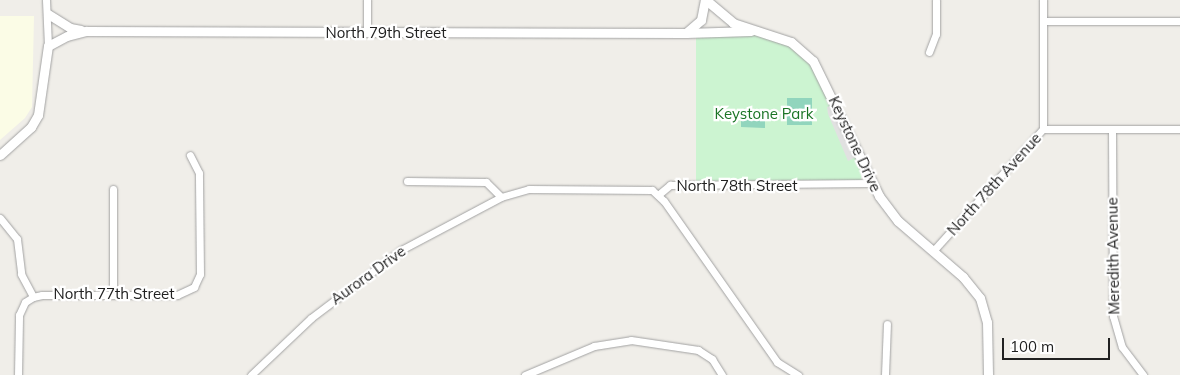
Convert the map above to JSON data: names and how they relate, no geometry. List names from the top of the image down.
{
  "streets": {
    "street": [
      "North 79th Street",
      "Keystone Drive",
      "North 78th Avenue",
      "North 78th Street",
      "Meredith Avenue",
      "Aurora Drive",
      "North 77th Street"
    ]
  },
  "crossings": [
    ["North 79th Street", "Keystone Drive"],
    ["Keystone Drive", "North 78th Avenue"],
    ["Keystone Drive", "North 78th Street"],
    ["North 78th Avenue", "Meredith Avenue"],
    ["North 78th Street", "Aurora Drive"]
  ],
  "parks": ["Keystone Park"],
  "scale_bar": "100 m"
}
